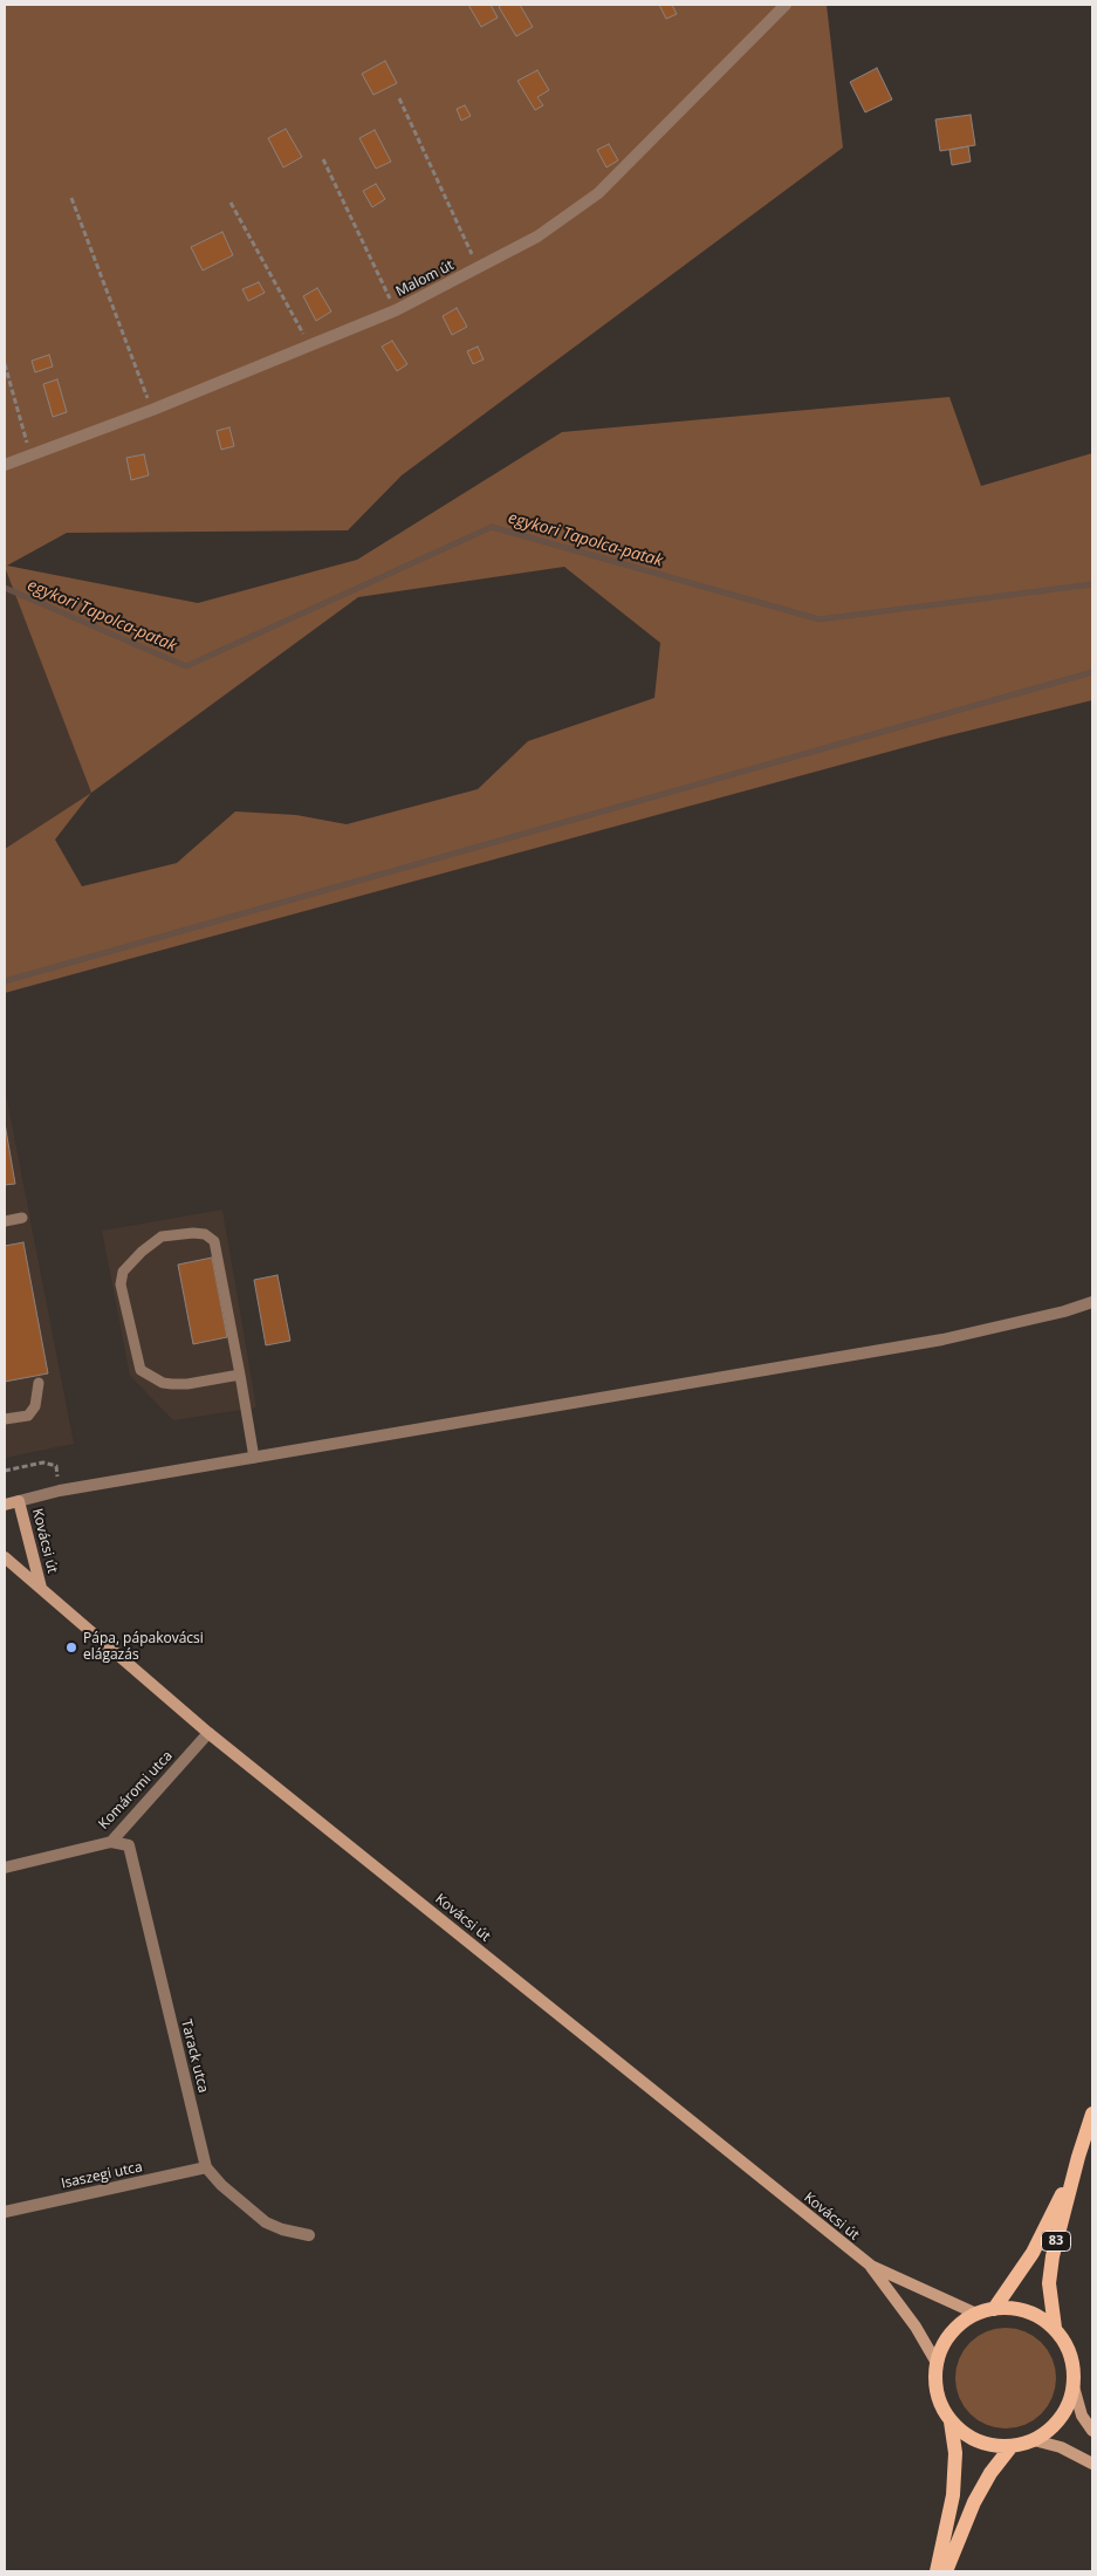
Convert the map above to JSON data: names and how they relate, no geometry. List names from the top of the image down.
{
  "streets": {
    "main road": ["83"],
    "street": [
      "Malom út",
      "Kovácsi út",
      "Komáromi utca",
      "Tarack utca",
      "Isaszegi utca"
    ]
  },
  "crossings": [
    ["Kovácsi út", "Komáromi utca"],
    ["Kovácsi út", "83"],
    ["Komáromi utca", "Tarack utca"],
    ["Tarack utca", "Isaszegi utca"]
  ],
  "water": ["egykori Tapolca-patak"],
  "places": ["Pápa, pápakovácsi elágazás"]
}
